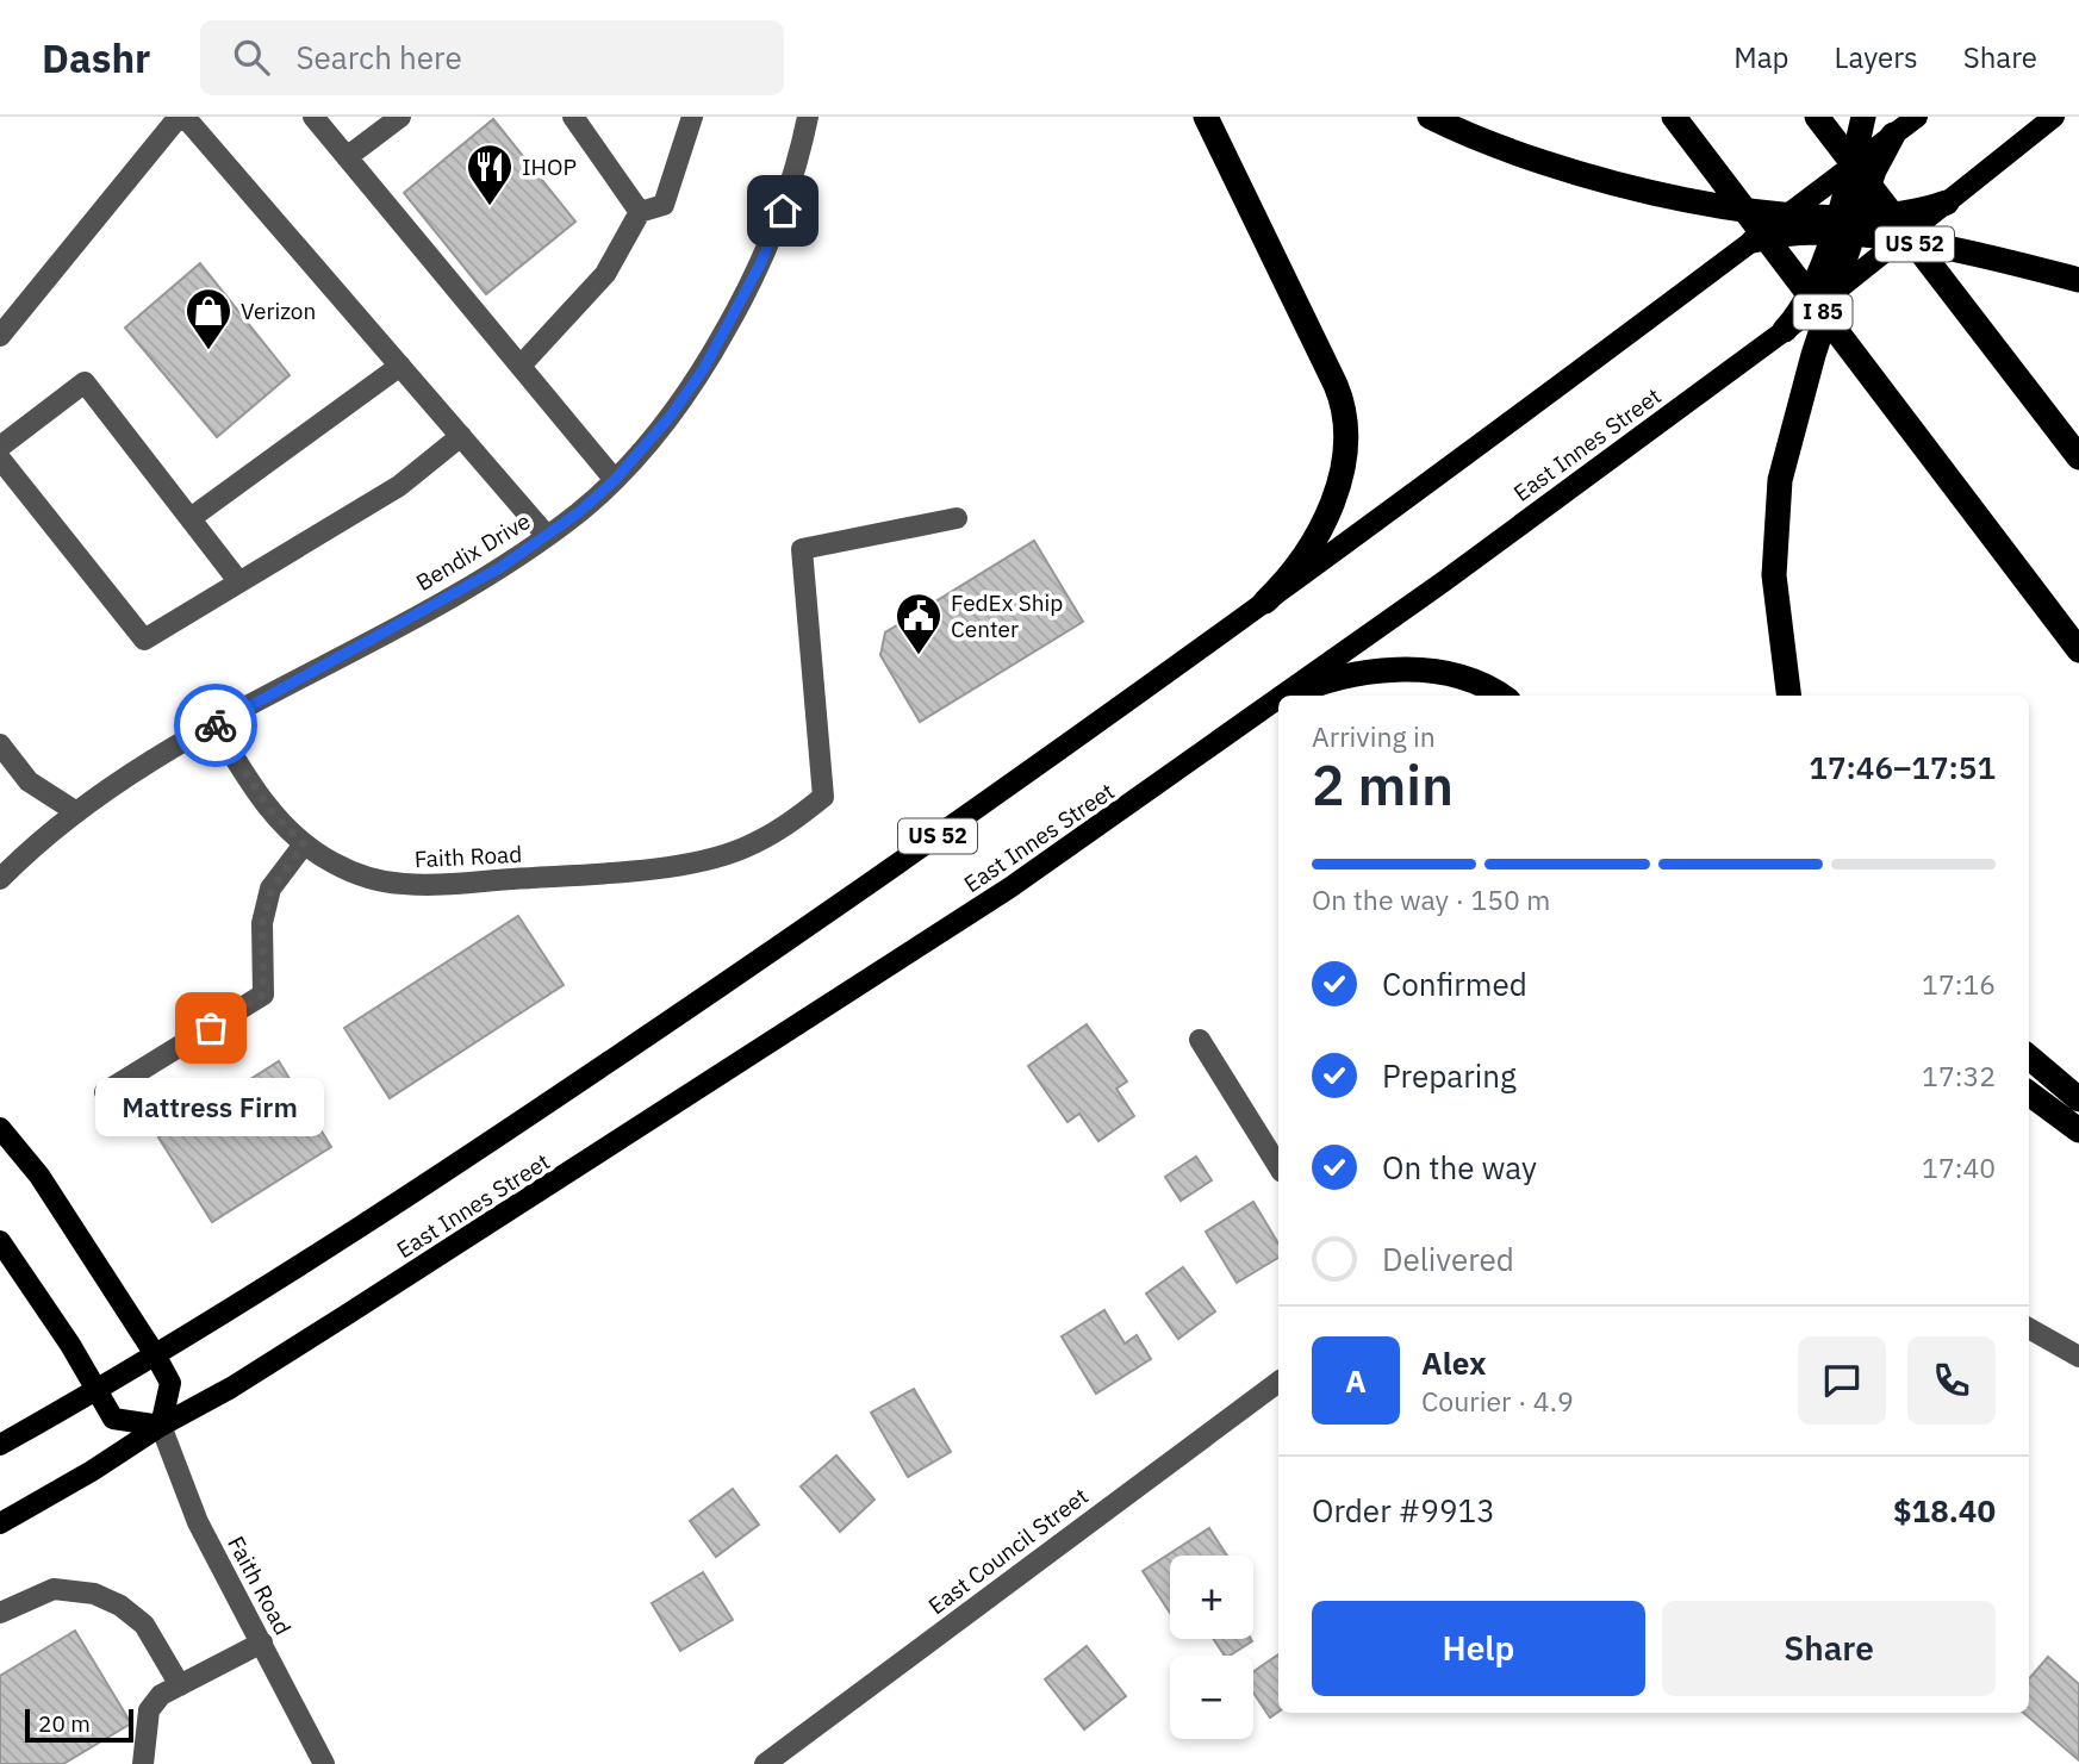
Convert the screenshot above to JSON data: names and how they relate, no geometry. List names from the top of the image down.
{
  "streets": {
    "highway": ["US 52", "I 85"],
    "main road": ["East Innes Street"],
    "street": ["Bendix Drive", "Faith Road", "East Council Street"]
  },
  "crossings": [
    ["US 52", "East Innes Street"],
    ["East Innes Street", "Faith Road"],
    ["Bendix Drive", "Faith Road"]
  ],
  "places": {
    "restaurant": ["IHOP"],
    "shop": ["Verizon"],
    "public building": ["FedEx Ship Center"],
    "other": ["Mattress Firm"]
  },
  "scale_bar": "20 m",
  "page": {
    "header": "Dashr",
    "search": "Search here",
    "nav": ["Map", "Layers", "Share"],
    "heading": ["2 min", "Arriving in", "17:46–17:51"],
    "panel": [
      "Alex",
      "Courier · 4.9",
      "Order #9913",
      "$18.40"
    ],
    "bar": "On the way · 150 m",
    "list": [
      ["Confirmed", "17:16"],
      ["Preparing", "17:32"],
      ["On the way", "17:40"],
      "Delivered"
    ],
    "bubble": "Mattress Firm",
    "round": "A",
    "map_buttons": ["+", "−"],
    "buttons": ["Help", "Share"],
    "scale": "20 m"
  }
}
